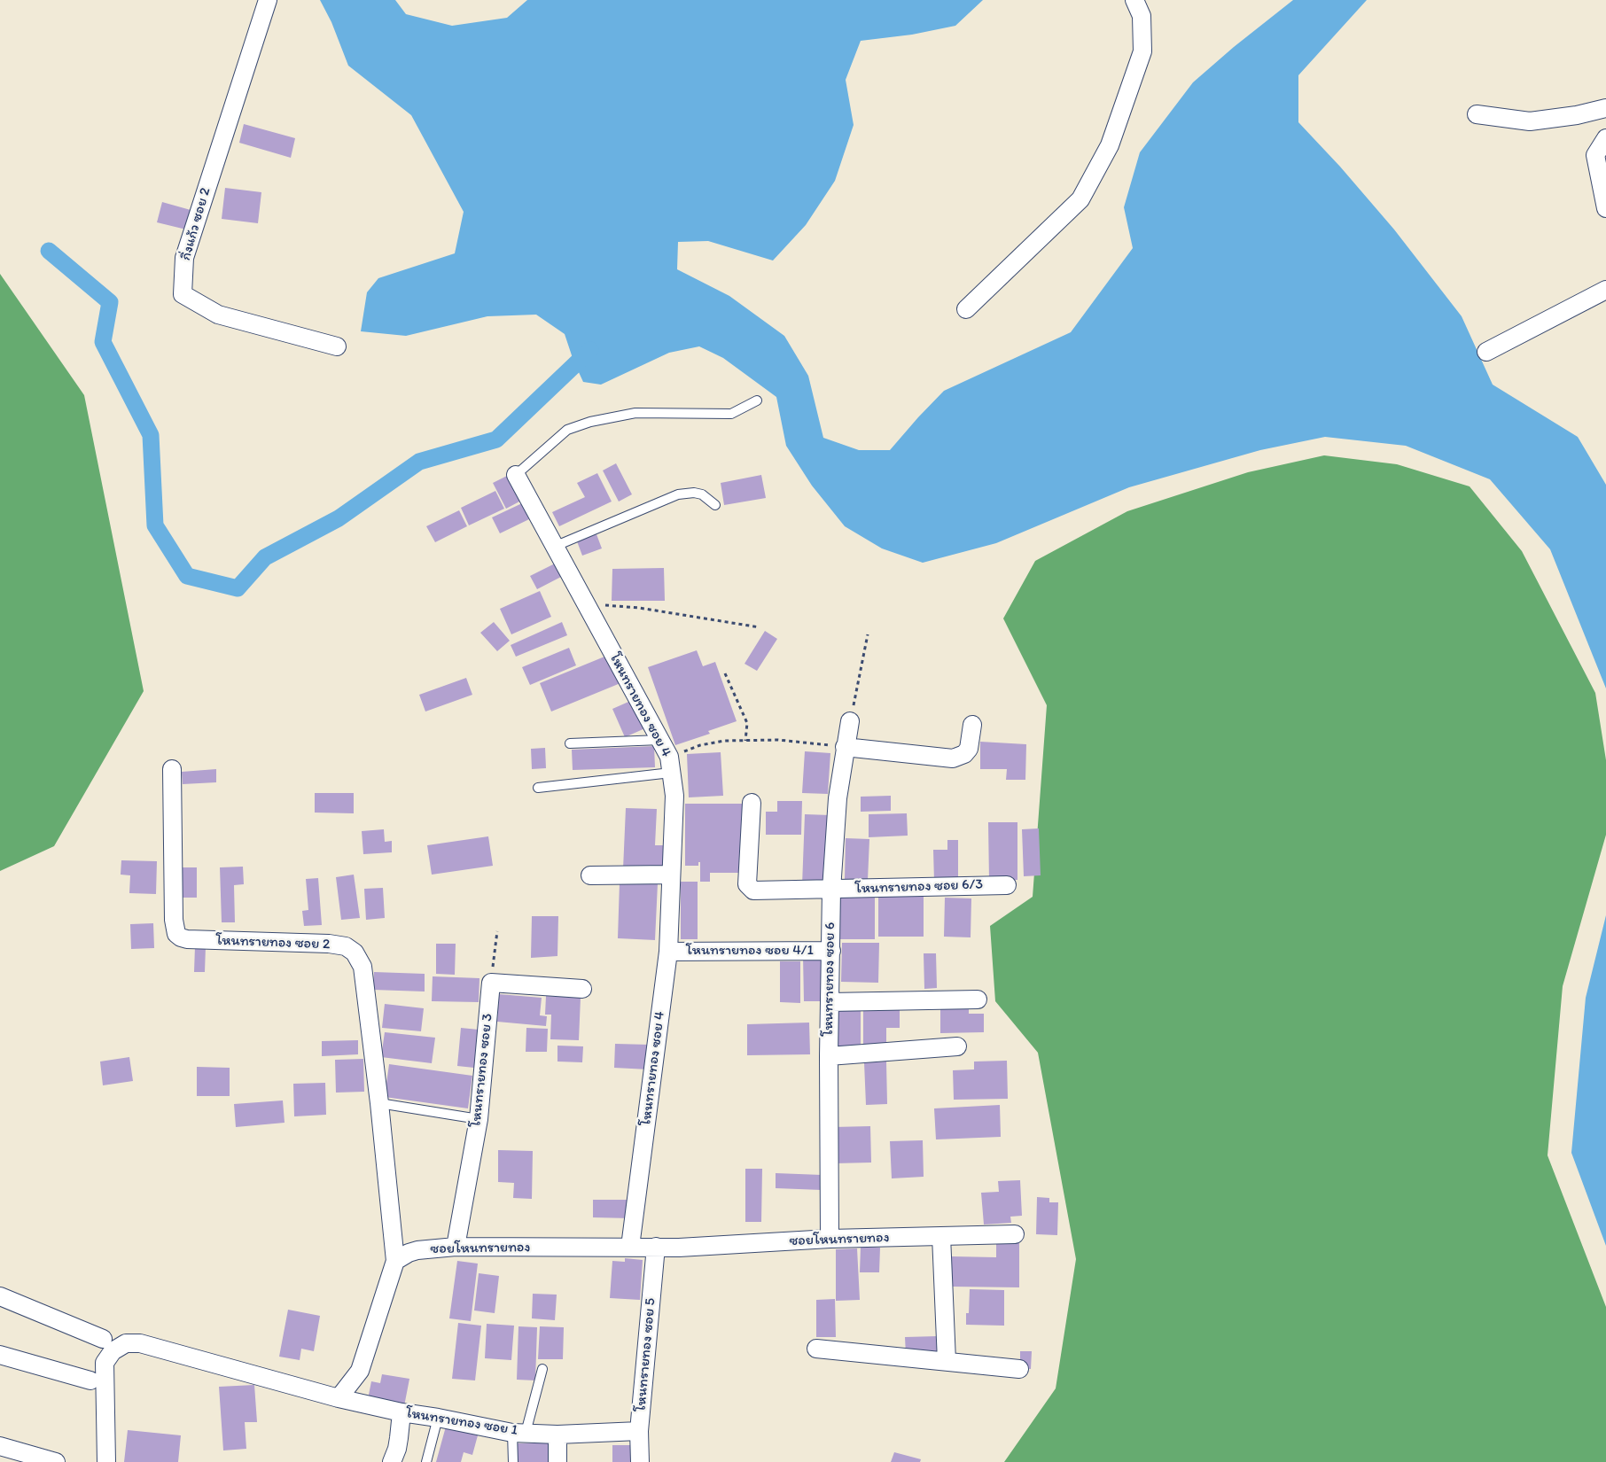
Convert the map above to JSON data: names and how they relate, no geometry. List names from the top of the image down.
{
  "streets": {
    "street": [
      "กิ่งแก้ว ซอย 2",
      "โหนทรายทอง ซอย 4",
      "โหนทรายทอง ซอย 6/3",
      "โหนทรายทอง ซอย 2",
      "โหนทรายทอง ซอย 4/1",
      "โหนทรายทอง ซอย 6",
      "โหนทรายทอง ซอย 3",
      "ซอยโหนทรายทอง",
      "โหนทรายทอง ซอย 5",
      "โหนทรายทอง ซอย 1"
    ]
  },
  "crossings": [
    ["โหนทรายทอง ซอย 4", "โหนทรายทอง ซอย 4/1"],
    ["โหนทรายทอง ซอย 4", "ซอยโหนทรายทอง"],
    ["โหนทรายทอง ซอย 6/3", "โหนทรายทอง ซอย 6"],
    ["โหนทรายทอง ซอย 2", "ซอยโหนทรายทอง"],
    ["โหนทรายทอง ซอย 4/1", "โหนทรายทอง ซอย 6"],
    ["โหนทรายทอง ซอย 6", "ซอยโหนทรายทอง"],
    ["โหนทรายทอง ซอย 3", "ซอยโหนทรายทอง"],
    ["ซอยโหนทรายทอง", "โหนทรายทอง ซอย 5"],
    ["โหนทรายทอง ซอย 5", "โหนทรายทอง ซอย 1"]
  ]
}
